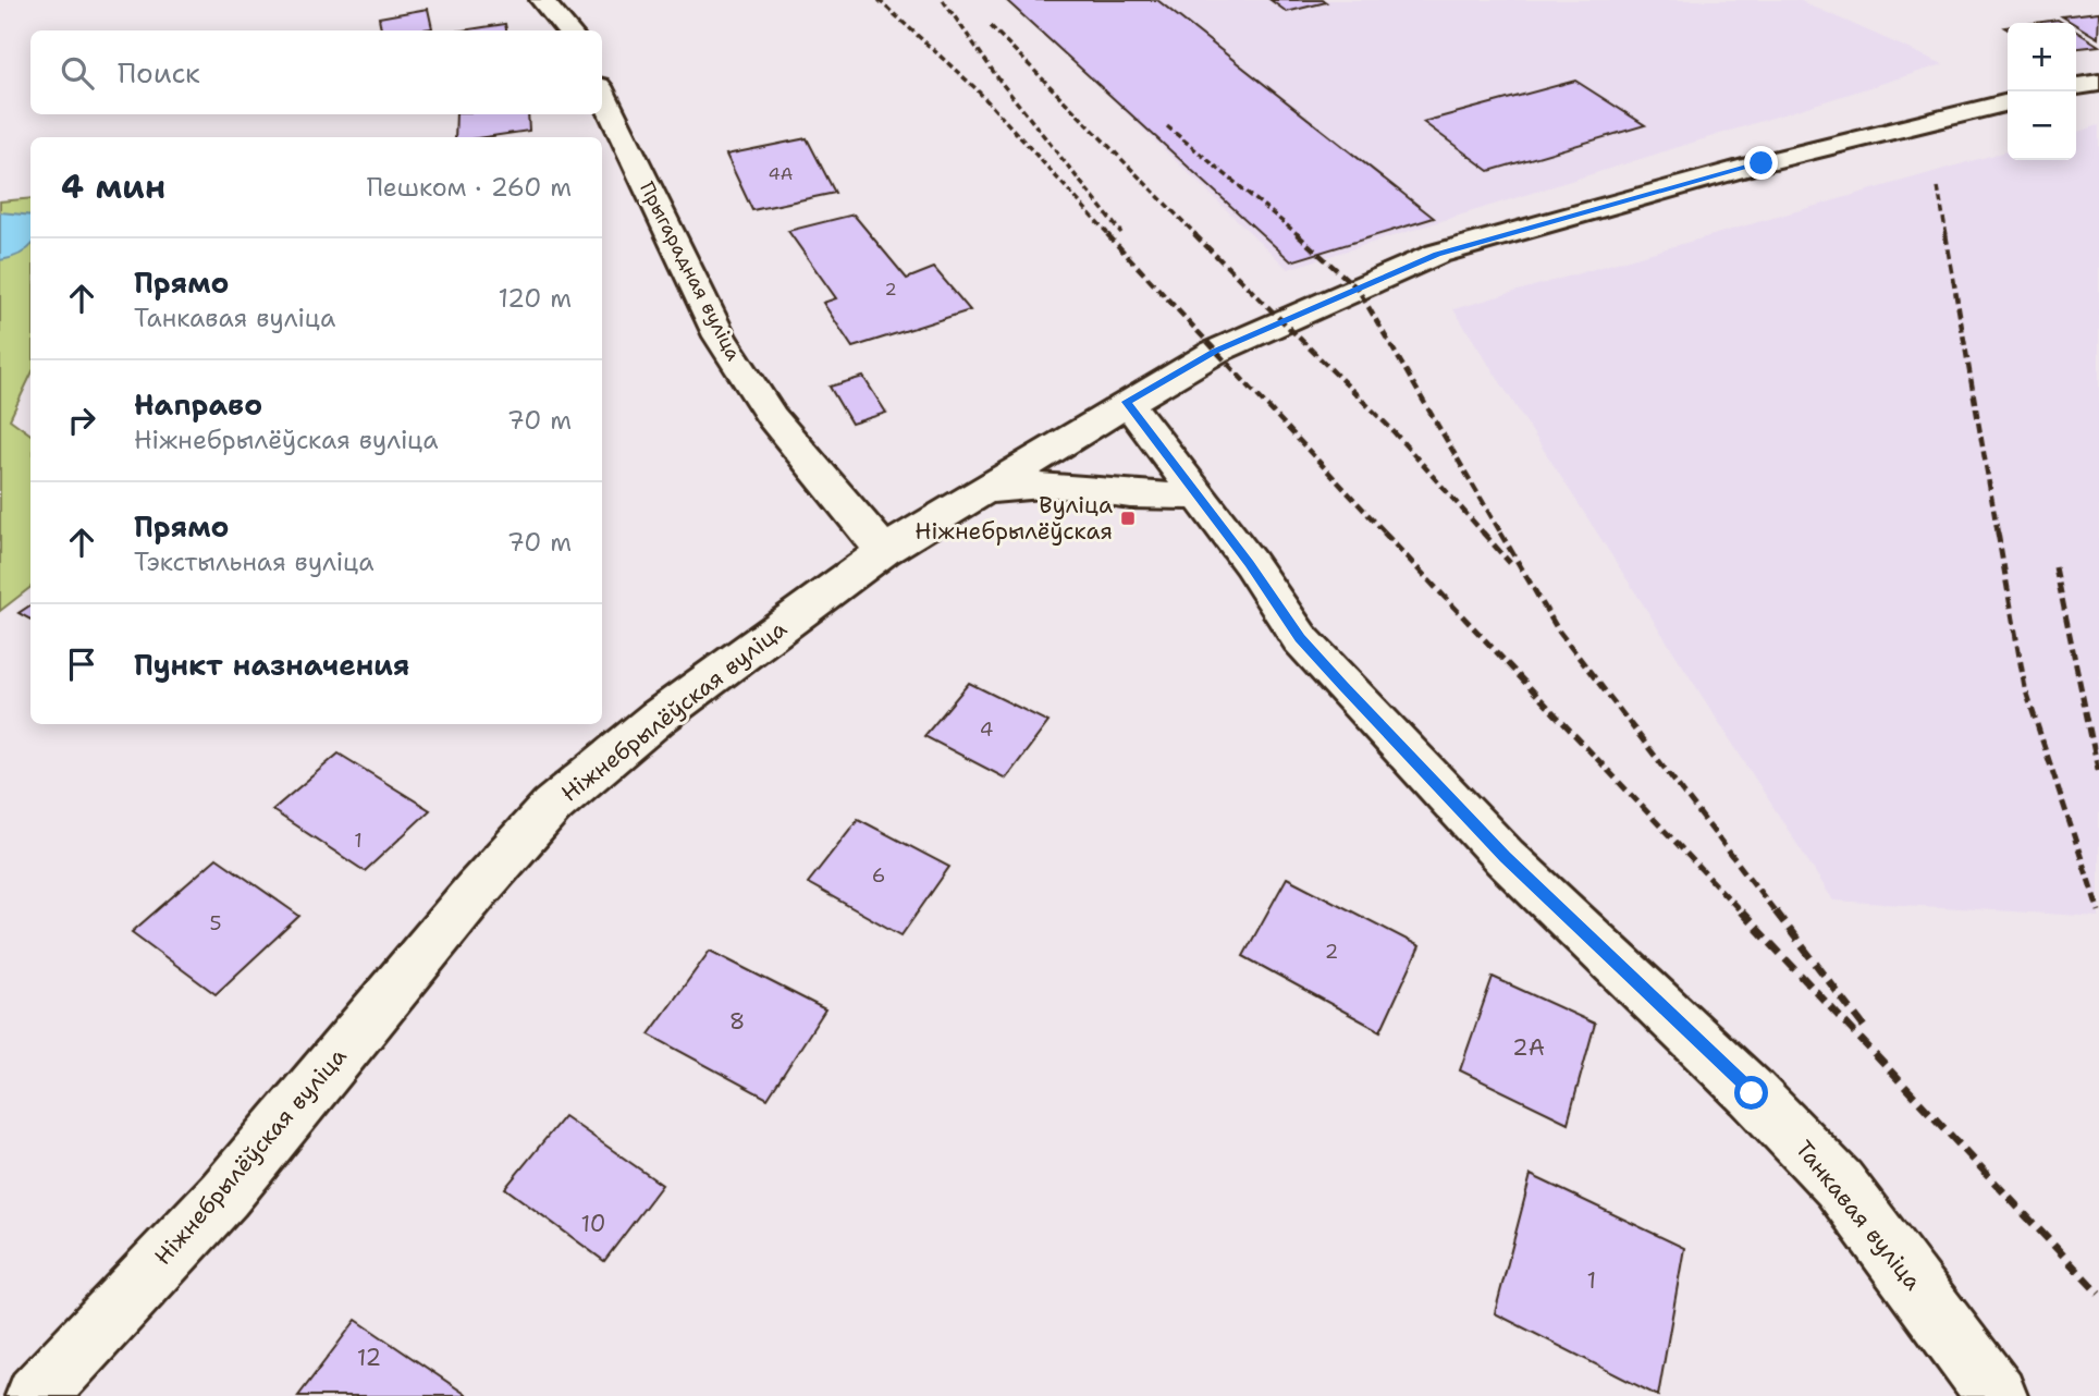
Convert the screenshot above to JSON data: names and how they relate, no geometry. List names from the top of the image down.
{
  "streets": {
    "street": ["Прыгарадная вуліца", "Ніжнебрылёўская вуліца", "Танкавая вуліца"]
  },
  "crossings": [
    ["Прыгарадная вуліца", "Ніжнебрылёўская вуліца"],
    ["Ніжнебрылёўская вуліца", "Танкавая вуліца"]
  ],
  "places": {
    "transit": ["Вуліца Ніжнебрылёўская"]
  },
  "house_numbers": [
    "4А",
    "2",
    "4",
    "1",
    "6",
    "5",
    "2",
    "8",
    "2А",
    "10",
    "1",
    "12"
  ],
  "page": {
    "map_buttons": ["+", "−"],
    "search": "Поиск",
    "heading": ["4 мин", "Пешком · 260 m"],
    "list": [
      ["Прямо", "Танкавая вуліца", "120 m"],
      ["Направо", "Ніжнебрылёўская вуліца", "70 m"],
      ["Прямо", "Тэкстыльная вуліца", "70 m"],
      "Пункт назначения"
    ]
  }
}
